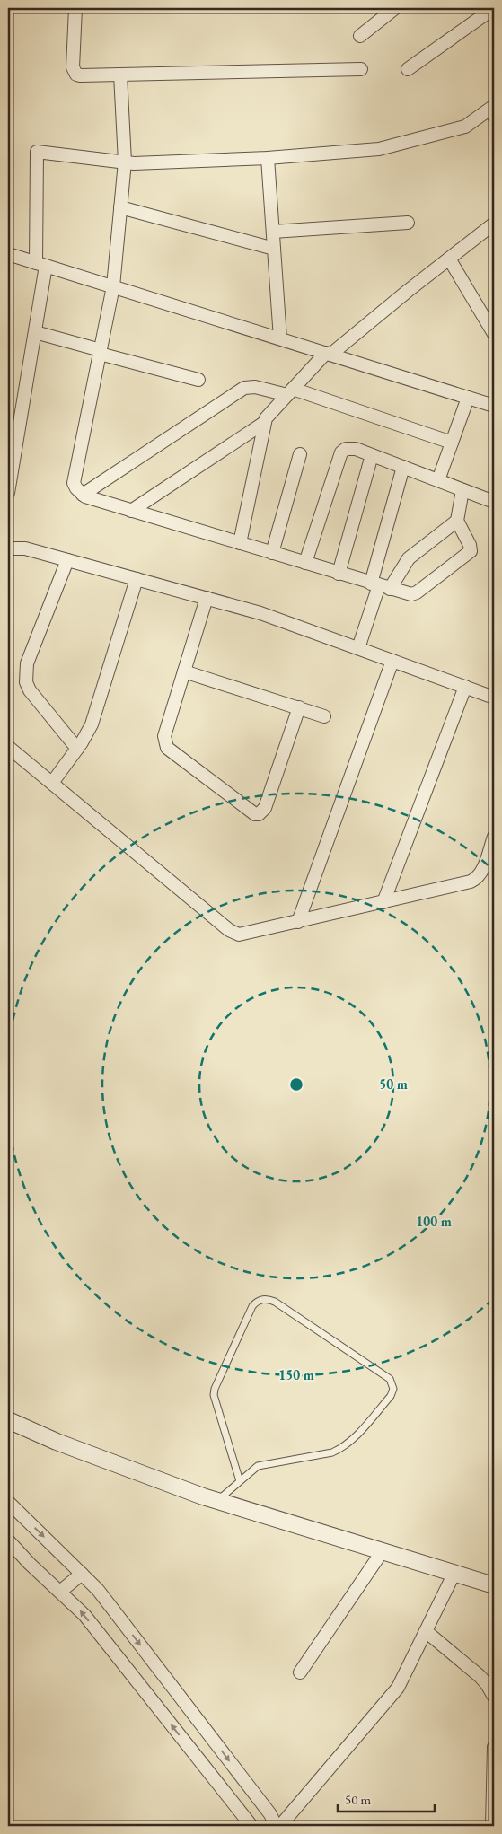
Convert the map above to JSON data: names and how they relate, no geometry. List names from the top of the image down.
{
  "scale_bar": "50 m",
  "rings": ["50 m", "100 m", "150 m"]
}
